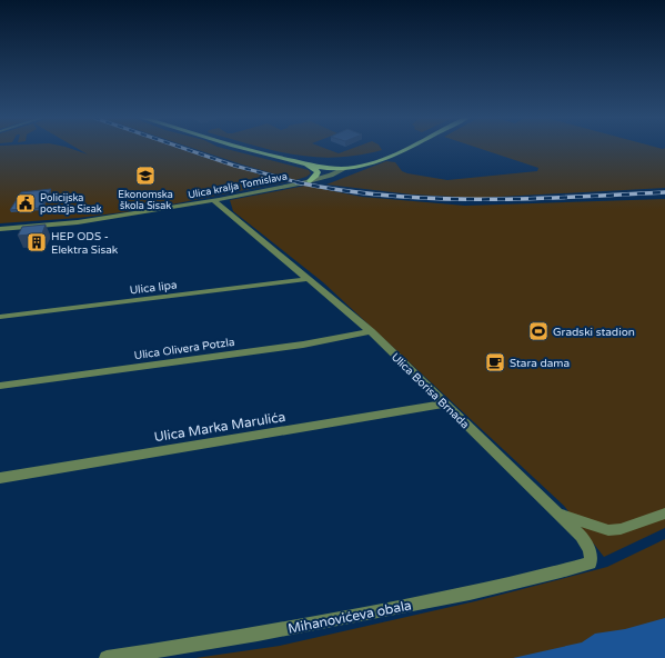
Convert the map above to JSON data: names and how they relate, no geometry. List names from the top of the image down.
{
  "streets": {
    "street": [
      "Ulica kralja Tomislava",
      "Ulica lipa",
      "Ulica Olivera Potzla",
      "Ulica Borisa Brnada",
      "Ulica Marka Marulića",
      "Mihanovićeva obala"
    ]
  },
  "crossings": [
    ["Ulica kralja Tomislava", "Ulica Borisa Brnada"],
    ["Ulica lipa", "Ulica Borisa Brnada"],
    ["Ulica Olivera Potzla", "Ulica Borisa Brnada"],
    ["Ulica Borisa Brnada", "Ulica Marka Marulića"],
    ["Ulica Borisa Brnada", "Mihanovićeva obala"]
  ],
  "places": {
    "school or university": ["Ekonomska škola Sisak"],
    "public building": ["Policijska postaja Sisak"],
    "building": ["HEP ODS - Elektra Sisak"],
    "sports": ["Gradski stadion"],
    "cafe": ["Stara dama"]
  }
}
